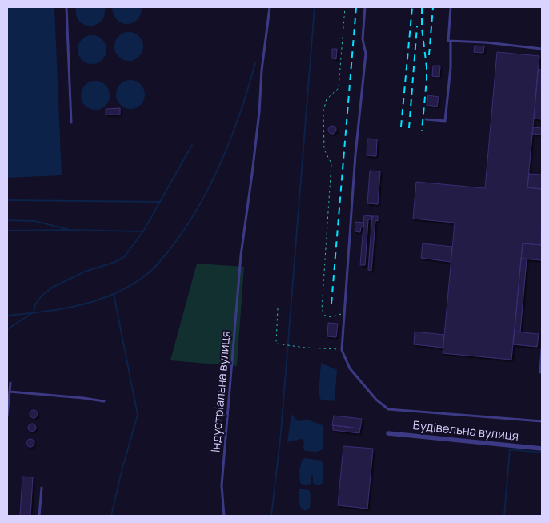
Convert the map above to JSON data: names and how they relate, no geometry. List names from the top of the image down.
{
  "streets": {
    "street": ["Будівельна вулиця"],
    "lane": ["Індустріальна вулиця"]
  }
}
